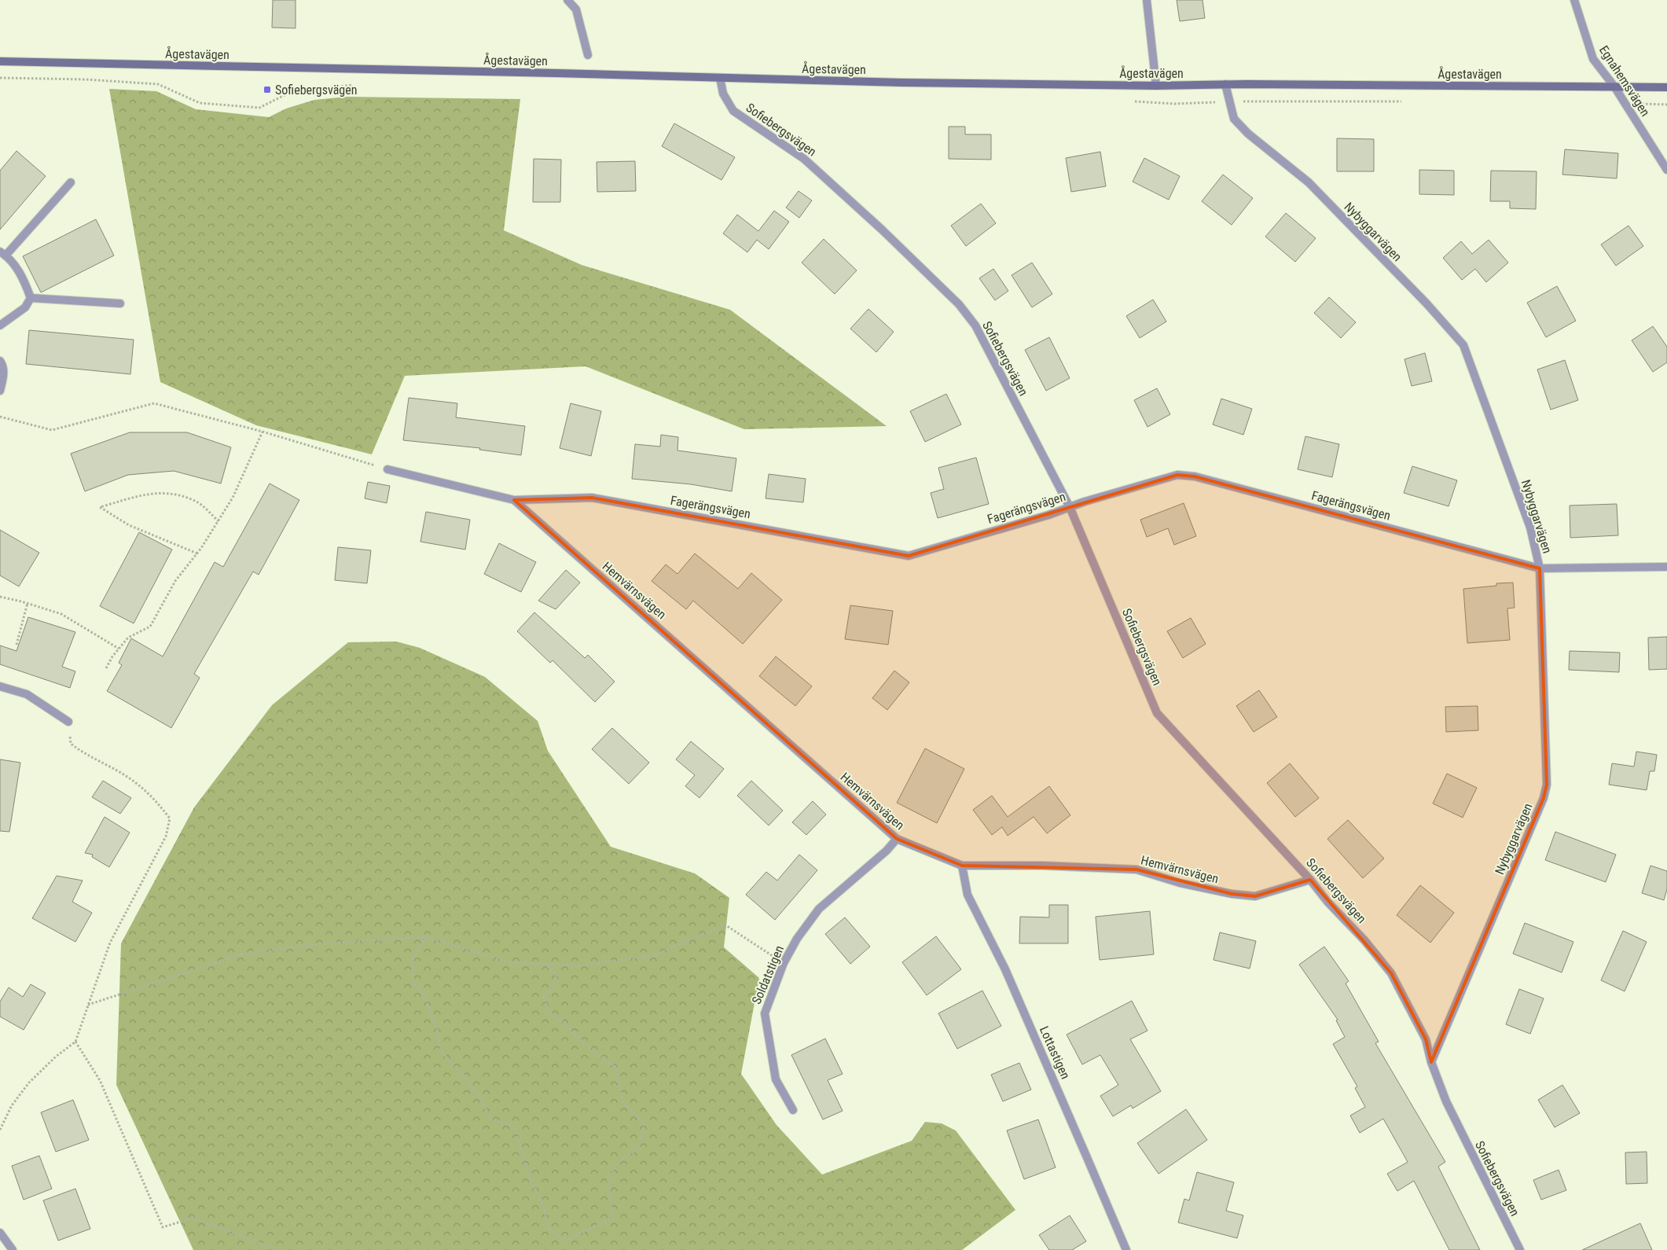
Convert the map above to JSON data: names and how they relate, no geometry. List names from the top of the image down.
{
  "streets": {
    "main road": ["Ågestavägen"],
    "street": [
      "Egnahemsvägen",
      "Sofiebergsvägen",
      "Nybyggarvägen",
      "Fagerängsvägen",
      "Hemvärnsvägen",
      "Soldatstigen",
      "Lottastigen"
    ]
  },
  "crossings": [
    ["Ågestavägen", "Egnahemsvägen"],
    ["Ågestavägen", "Sofiebergsvägen"],
    ["Ågestavägen", "Nybyggarvägen"],
    ["Sofiebergsvägen", "Nybyggarvägen"],
    ["Sofiebergsvägen", "Fagerängsvägen"],
    ["Sofiebergsvägen", "Hemvärnsvägen"],
    ["Nybyggarvägen", "Fagerängsvägen"],
    ["Fagerängsvägen", "Hemvärnsvägen"],
    ["Hemvärnsvägen", "Soldatstigen"],
    ["Hemvärnsvägen", "Lottastigen"]
  ],
  "places": {
    "transit": ["Sofiebergsvägen"]
  }
}
